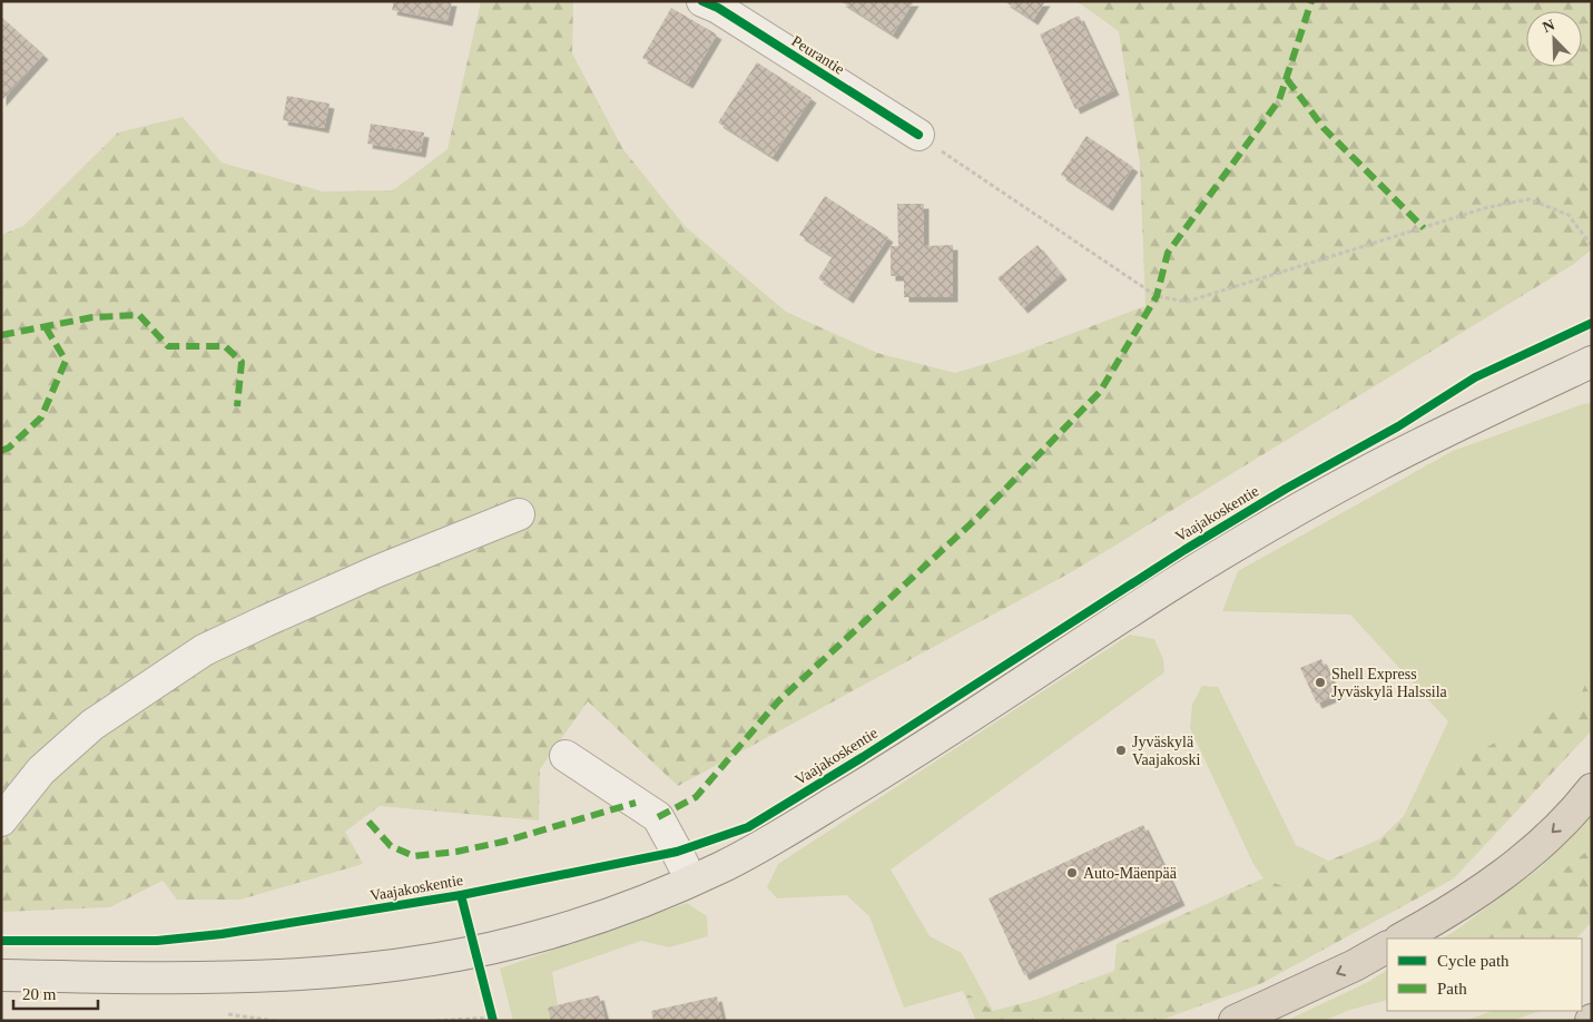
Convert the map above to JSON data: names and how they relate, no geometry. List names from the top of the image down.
{
  "streets": {
    "street": ["Peurantie"],
    "cycle path": ["Vaajakoskentie"]
  },
  "places": ["Shell Express Jyväskylä Halssila", "Jyväskylä Vaajakoski", "Auto-Mäenpää"],
  "legend": ["Cycle path", "Path"],
  "scale_bar": "20 m",
  "north": "top left"
}
